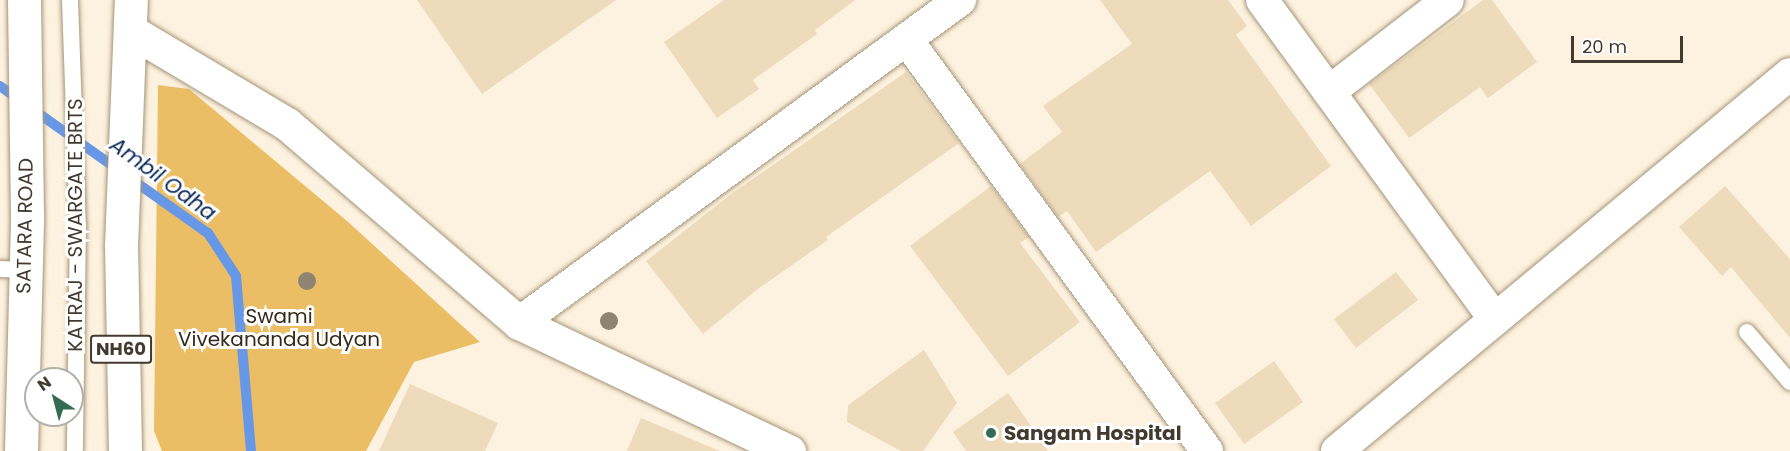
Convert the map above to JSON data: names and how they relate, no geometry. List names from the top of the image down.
{
  "streets": {
    "main road": ["SATARA ROAD", "NH60"],
    "lane": ["KATRAJ - SWARGATE BRTS"]
  },
  "water": ["Ambil Odha"],
  "parks": ["Swami Vivekananda Udyan"],
  "places": ["Sangam Hospital"],
  "scale_bar": "20 m",
  "north": "top left"
}
